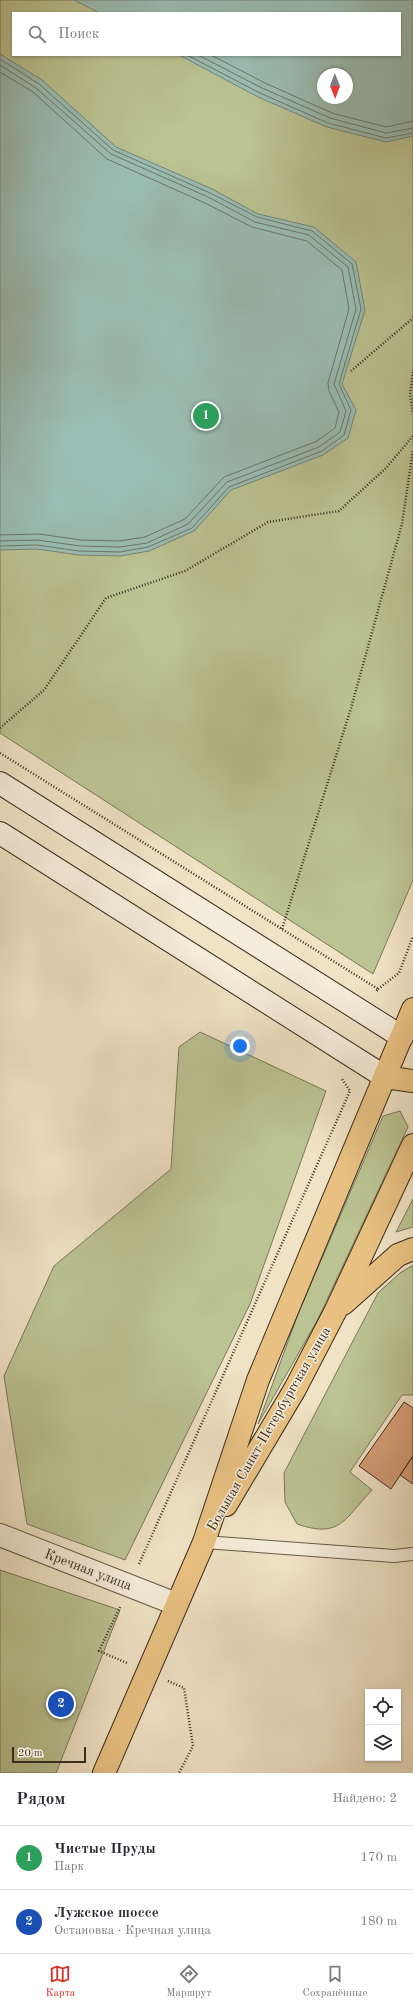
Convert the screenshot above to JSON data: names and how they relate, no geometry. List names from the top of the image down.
{
  "streets": {
    "main road": ["Большая Санкт-Петербургская улица", "Кречная улица"]
  },
  "scale_bar": "20 m",
  "north": "bottom",
  "page": {
    "search": "Поиск",
    "pins": ["1", "2"],
    "scale": "20 m",
    "heading": ["Рядом", "Найдено: 2"],
    "list": [
      {
        "mark": "1",
        "name": "Чистые Пруды",
        "note": "Парк",
        "value": "170 m"
      },
      {
        "mark": "2",
        "name": "Лужское шоссе",
        "note": "Остановка · Кречная улица",
        "value": "180 m"
      }
    ],
    "nav": ["Карта", "Маршрут", "Сохранённые"]
  }
}
